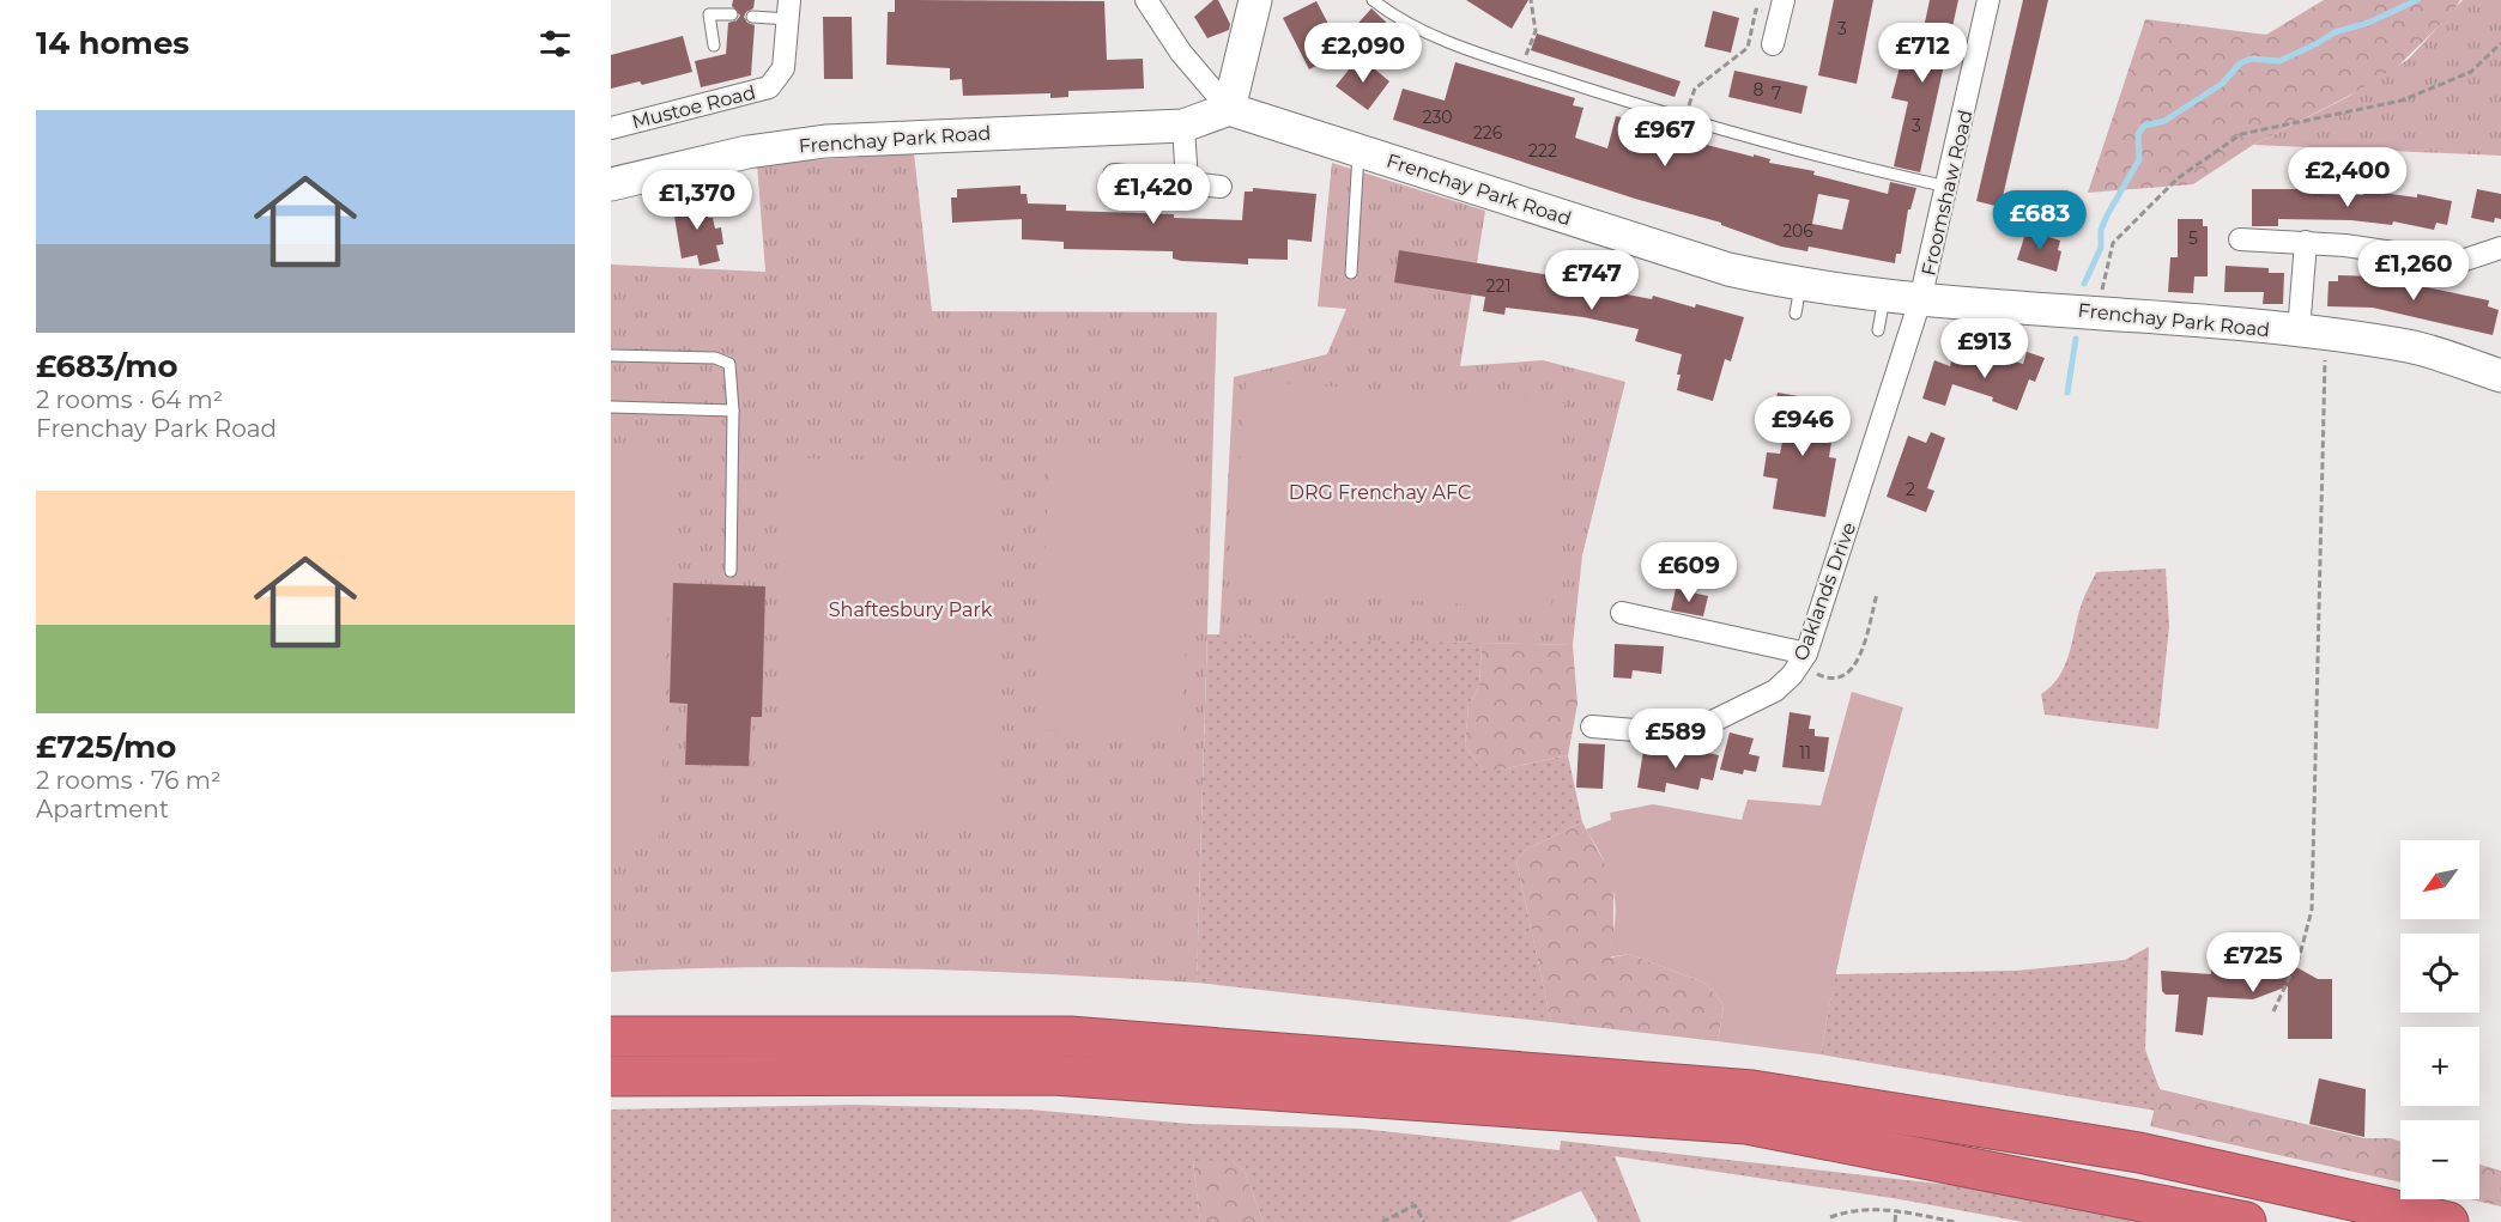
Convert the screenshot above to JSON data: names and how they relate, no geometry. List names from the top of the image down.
{
  "streets": {
    "main road": ["Frenchay Park Road"],
    "street": ["Mustoe Road", "Froomshaw Road", "Oaklands Drive"]
  },
  "crossings": [
    ["Frenchay Park Road", "Froomshaw Road"],
    ["Frenchay Park Road", "Oaklands Drive"],
    ["Froomshaw Road", "Oaklands Drive"]
  ],
  "parks": ["DRG Frenchay AFC", "Shaftesbury Park"],
  "house_numbers": [
    "3",
    "8",
    "7",
    "230",
    "3",
    "226",
    "222",
    "206",
    "5",
    "221",
    "2",
    "11"
  ],
  "north": "bottom left",
  "page": {
    "heading": "14 homes",
    "price": [
      "£2,090",
      "£712",
      "£967",
      "£2,400",
      "£1,420",
      "£1,370",
      "£683",
      "£1,260",
      "£747",
      "£913",
      "£946",
      "£609",
      "£589",
      "£725"
    ],
    "list": [
      {
        "name": "£683/mo",
        "note": "2 rooms · 64 m² · Frenchay Park Road"
      },
      {
        "name": "£725/mo",
        "note": "2 rooms · 76 m² · Apartment"
      }
    ],
    "map_buttons": ["+", "−"]
  }
}
